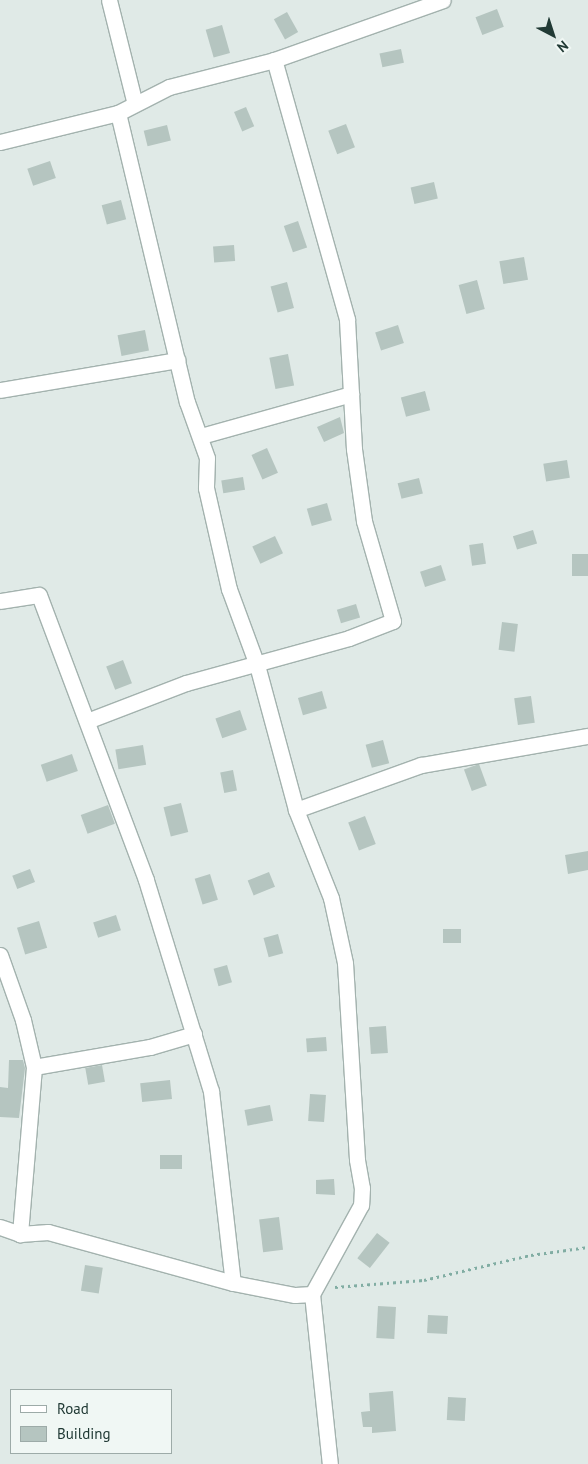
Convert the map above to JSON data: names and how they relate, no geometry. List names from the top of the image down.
{
  "legend": ["Road", "Building"],
  "north": "bottom right"
}
